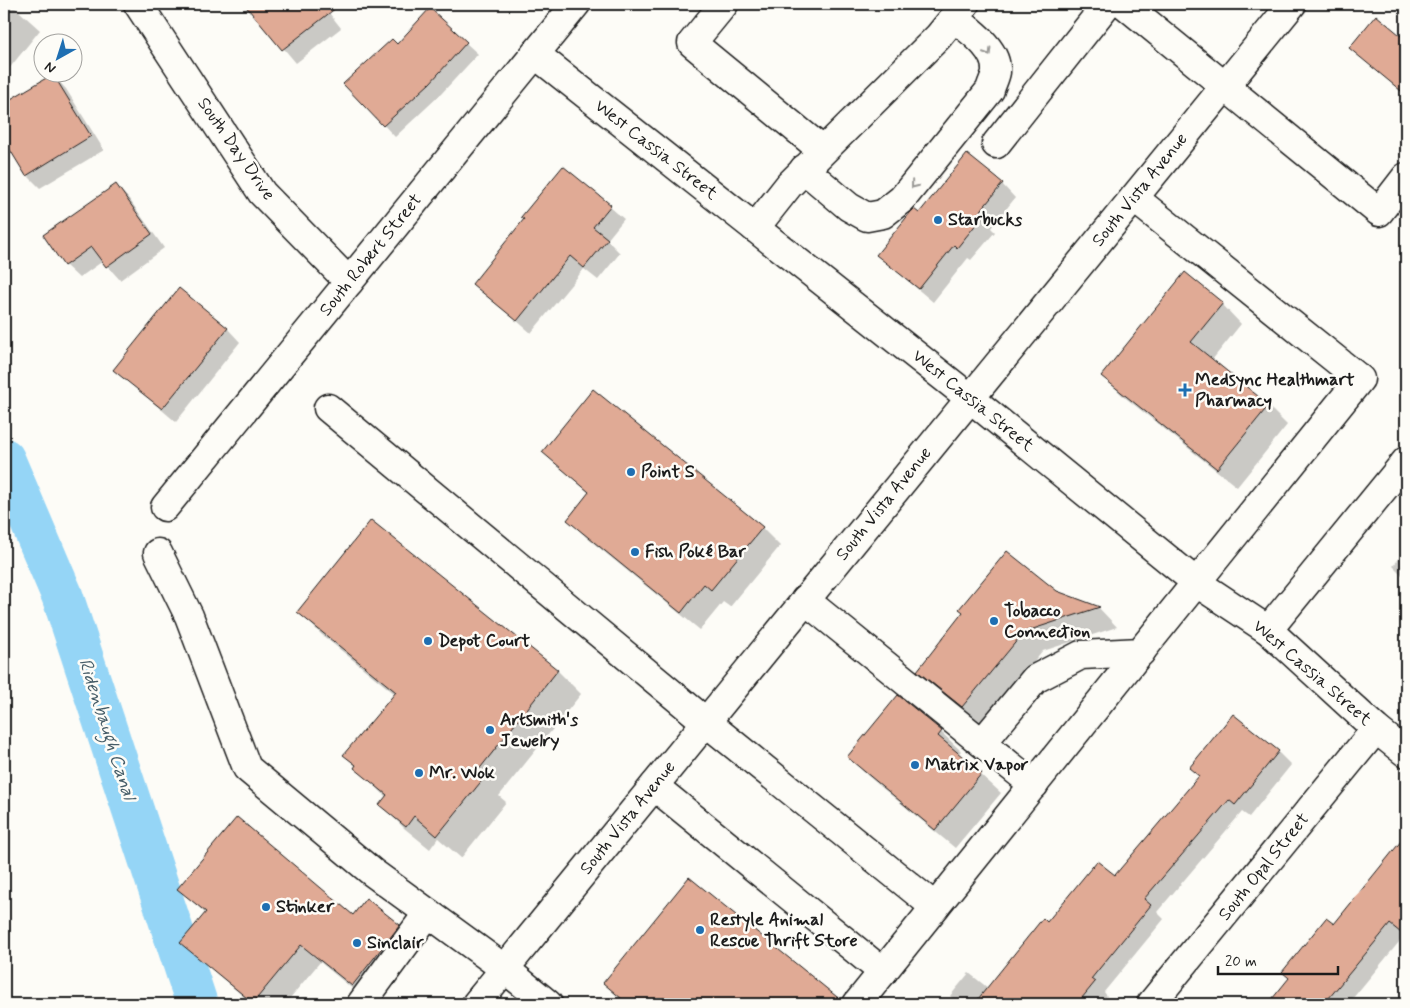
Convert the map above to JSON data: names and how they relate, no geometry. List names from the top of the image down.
{
  "streets": {
    "street": [
      "South Day Drive",
      "West Cassia Street",
      "South Vista Avenue",
      "South Robert Street",
      "South Opal Street"
    ]
  },
  "crossings": [
    ["South Day Drive", "South Robert Street"],
    ["West Cassia Street", "South Vista Avenue"],
    ["West Cassia Street", "South Robert Street"],
    ["West Cassia Street", "South Opal Street"]
  ],
  "water": ["Ridenbaugh Canal"],
  "places": {
    "other": [
      "Starbucks",
      "Point S",
      "Fish Poké Bar",
      "Tobacco Connection",
      "Depot Court",
      "Artsmith's Jewelry",
      "Matrix Vapor",
      "Mr. Wok",
      "Stinker",
      "Restyle Animal Rescue Thrift Store",
      "Sinclair"
    ],
    "health": ["Medsync Healthmart Pharmacy"]
  },
  "scale_bar": "20 m",
  "north": "bottom left"
}
